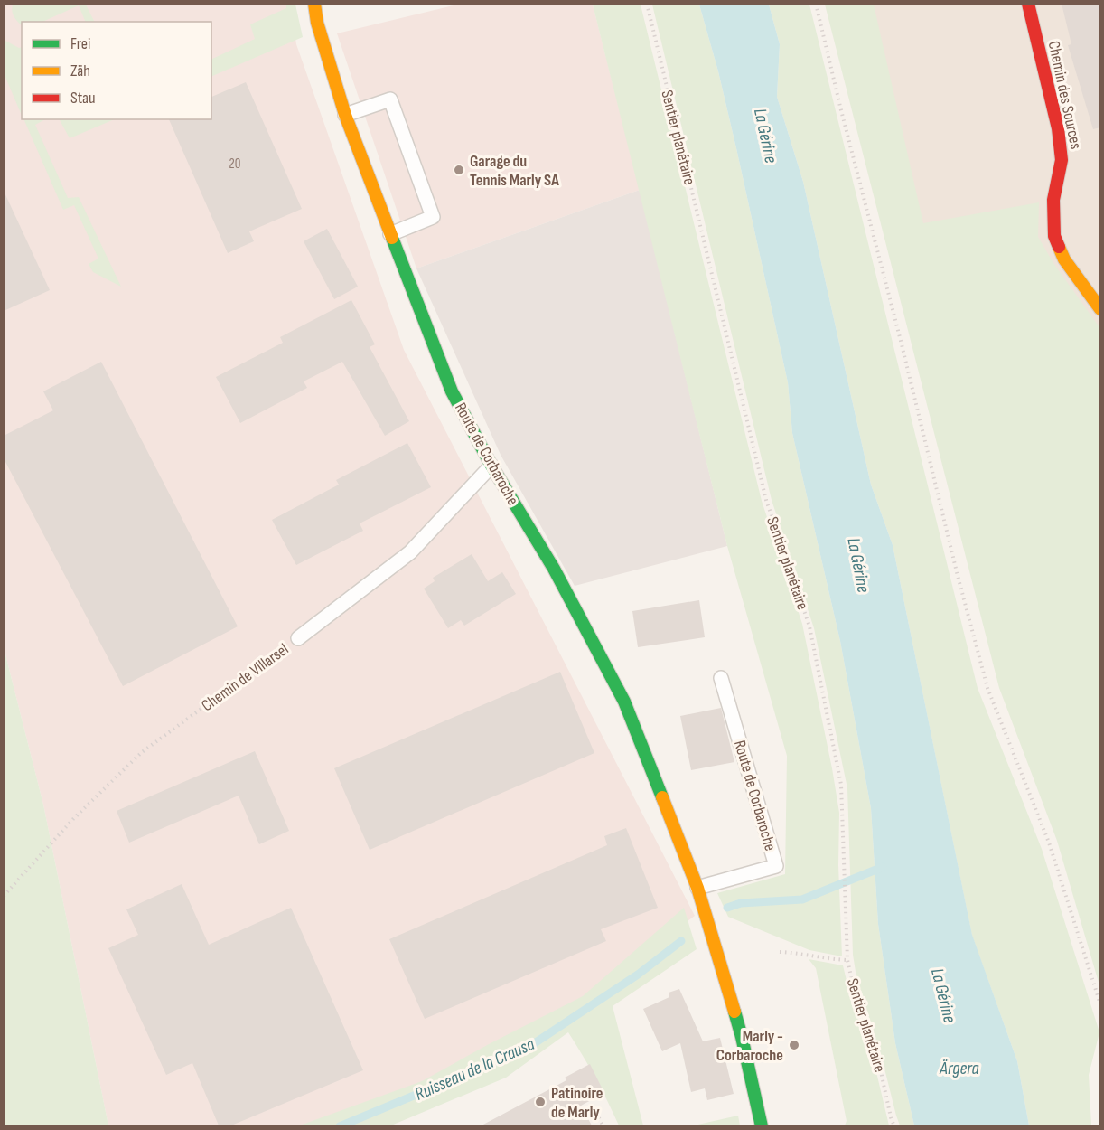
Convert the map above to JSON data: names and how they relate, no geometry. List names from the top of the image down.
{
  "streets": {
    "street": ["Chemin des Sources", "Route de Corbaroche"],
    "lane": ["Chemin de Villarsel"],
    "path": ["Sentier planétaire"]
  },
  "crossings": [
    ["Route de Corbaroche", "Chemin de Villarsel"]
  ],
  "water": ["La Gérine", "Ärgera", "Ruisseau de la Crausa"],
  "places": ["Garage du Tennis Marly SA", "Marly - Corbaroche", "Patinoire de Marly"],
  "house_numbers": ["20"],
  "legend": ["Frei", "Zäh", "Stau"]
}
